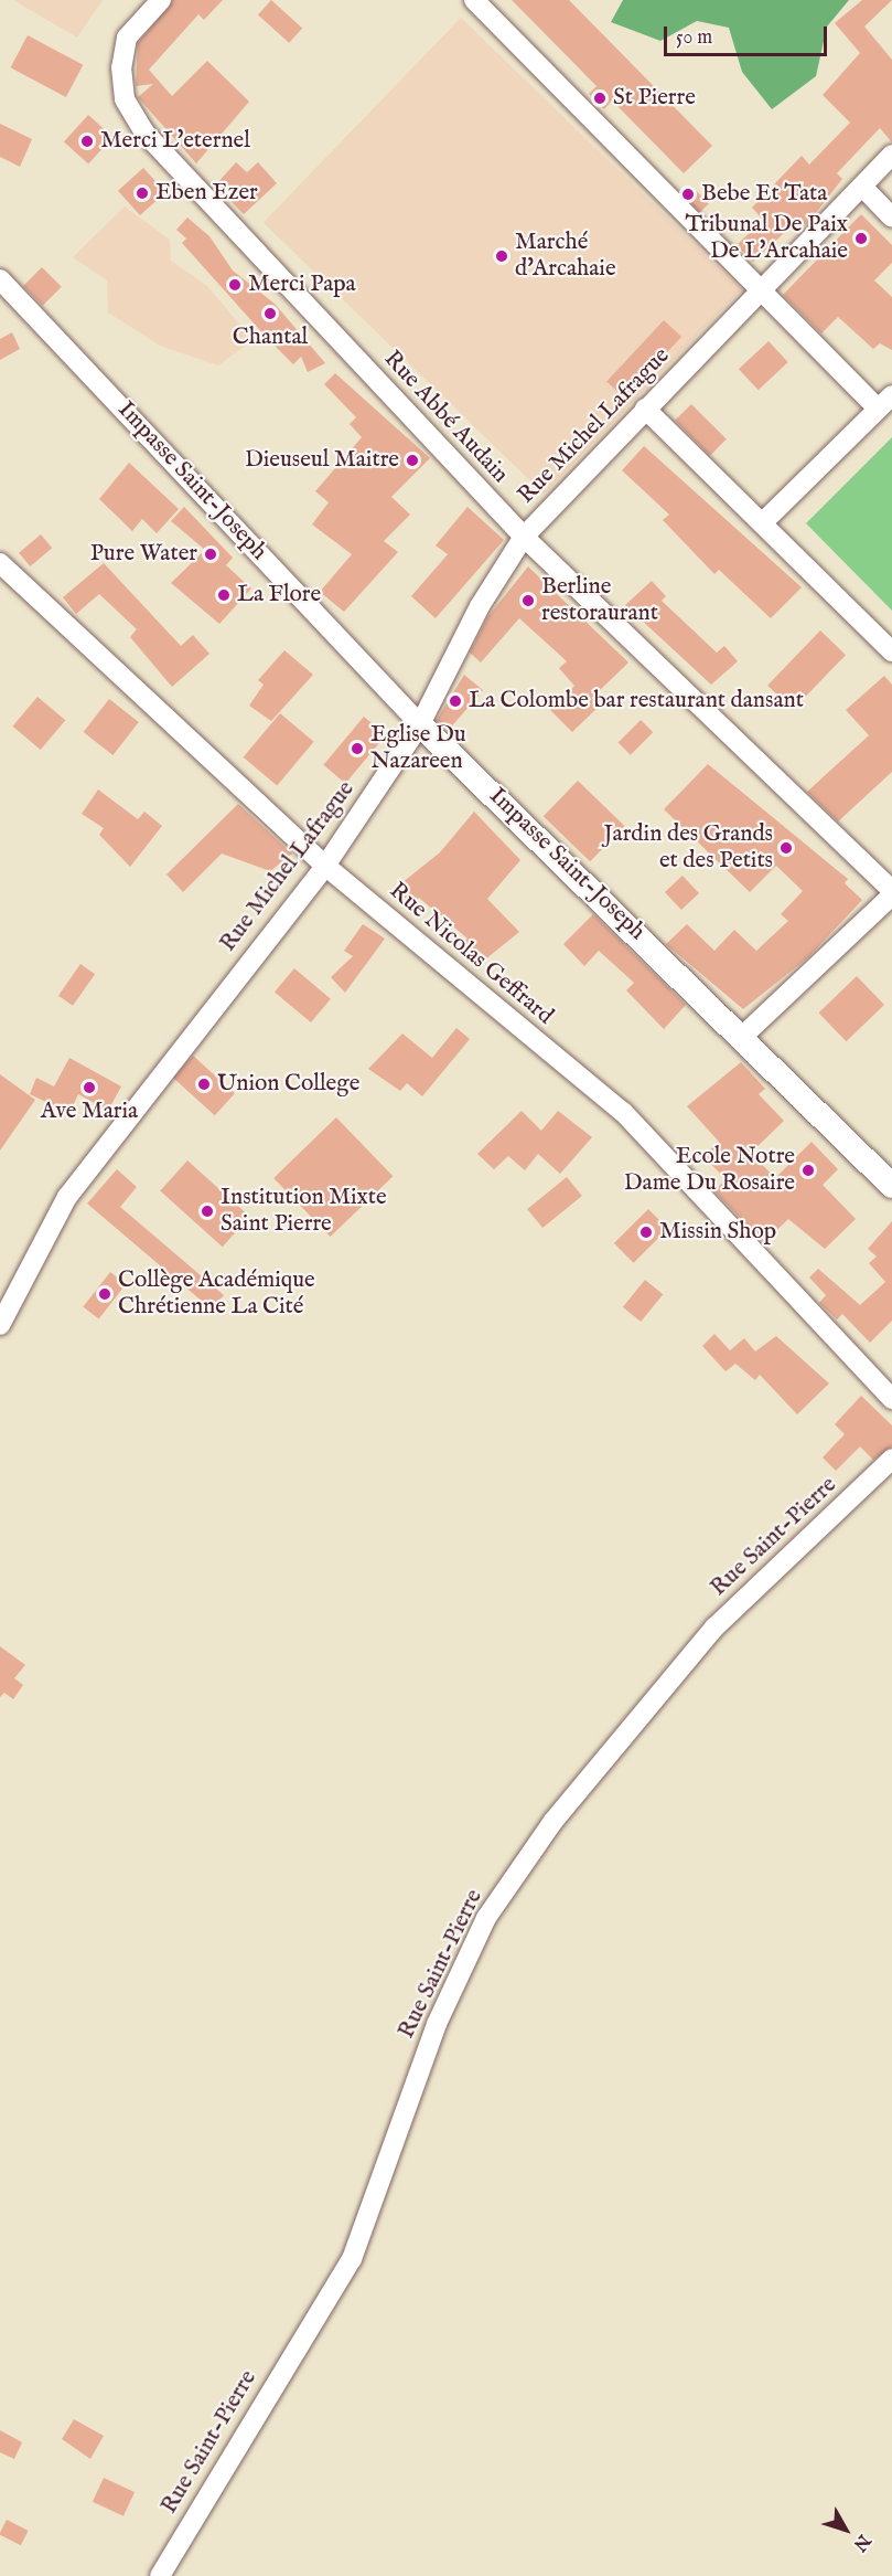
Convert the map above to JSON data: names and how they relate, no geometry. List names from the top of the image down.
{
  "streets": {
    "street": [
      "Rue Abbé Audain",
      "Rue Michel Lafrague",
      "Impasse Saint-Joseph",
      "Rue Nicolas Geffrard",
      "Rue Saint-Pierre"
    ]
  },
  "crossings": [
    ["Rue Abbé Audain", "Rue Michel Lafrague"],
    ["Rue Michel Lafrague", "Impasse Saint-Joseph"],
    ["Rue Michel Lafrague", "Rue Nicolas Geffrard"]
  ],
  "places": [
    "St Pierre",
    "Merci L'eternel",
    "Eben Ezer",
    "Bebe Et Tata",
    "Tribunal De Paix De L'Arcahaie",
    "Marché d'Arcahaie",
    "Merci Papa",
    "Chantal",
    "Dieuseul Maitre",
    "Pure Water",
    "La Flore",
    "Berline restoraurant",
    "La Colombe bar restaurant dansant",
    "Eglise Du Nazareen",
    "Jardin des Grands et des Petits",
    "Union College",
    "Ave Maria",
    "Ecole Notre Dame Du Rosaire",
    "Institution Mixte Saint Pierre",
    "Missin Shop",
    "Collège Académique Chrétienne La Cité"
  ],
  "scale_bar": "50 m",
  "north": "bottom right"
}
